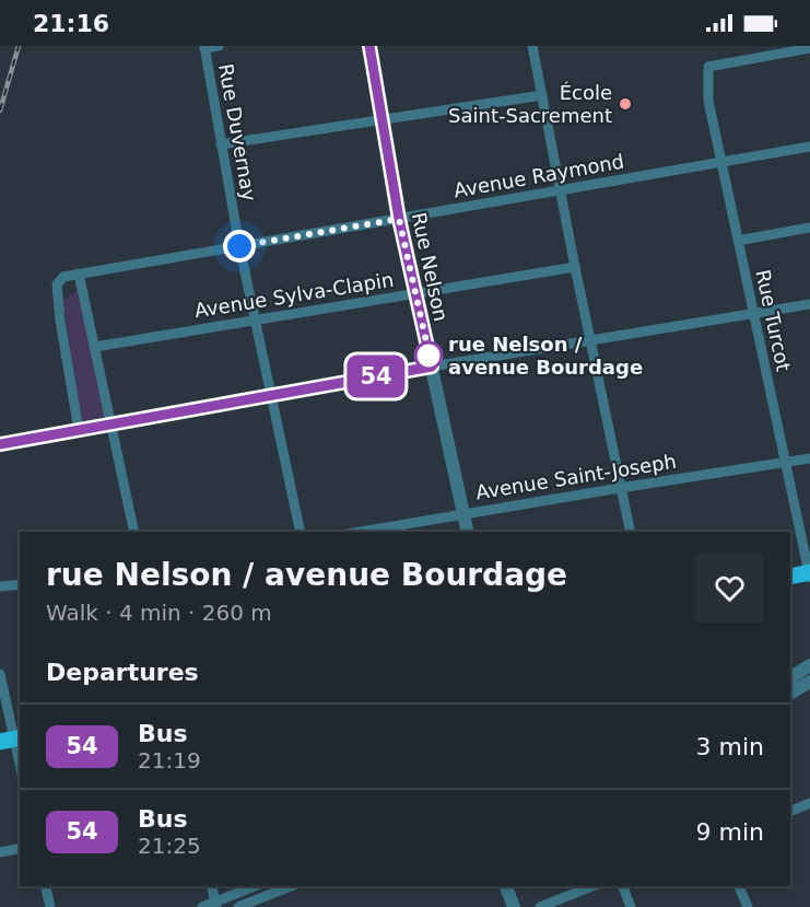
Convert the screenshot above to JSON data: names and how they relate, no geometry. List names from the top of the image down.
{
  "streets": {
    "street": [
      "Rue Duvernay",
      "Avenue Raymond",
      "Rue Nelson",
      "Avenue Sylva-Clapin",
      "Rue Turcot",
      "Avenue Saint-Joseph"
    ]
  },
  "crossings": [
    ["Rue Duvernay", "Avenue Raymond"],
    ["Rue Duvernay", "Avenue Sylva-Clapin"],
    ["Avenue Raymond", "Rue Nelson"],
    ["Avenue Raymond", "Rue Turcot"],
    ["Rue Nelson", "Avenue Sylva-Clapin"],
    ["Rue Nelson", "Avenue Saint-Joseph"],
    ["Rue Turcot", "Avenue Saint-Joseph"]
  ],
  "places": ["École Saint-Sacrement", "rue Nelson / avenue Bourdage"],
  "lines": ["bus line 54"],
  "page": {
    "status": "21:16",
    "on_map": "54",
    "heading": [
      ["rue Nelson / avenue Bourdage", "Walk · 4 min · 260 m"],
      "Departures"
    ],
    "list": [
      {
        "mark": "54",
        "name": "Bus",
        "note": "21:19",
        "value": "3 min"
      },
      {
        "mark": "54",
        "name": "Bus",
        "note": "21:25",
        "value": "9 min"
      }
    ]
  }
}
